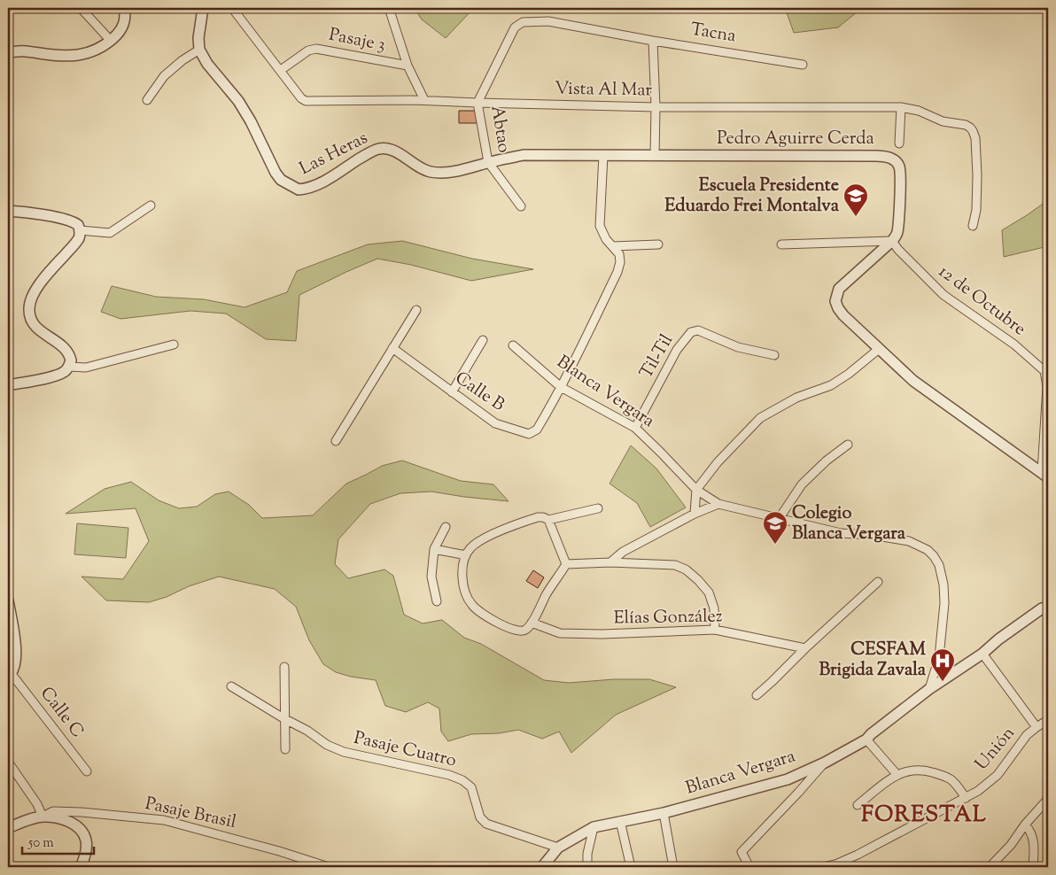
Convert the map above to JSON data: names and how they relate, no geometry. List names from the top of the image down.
{
  "streets": {
    "street": [
      "Tacna",
      "Pasaje 3",
      "Vista Al Mar",
      "Abtao",
      "Pedro Aguirre Cerda",
      "Las Heras",
      "12 de Octubre",
      "Til-Til",
      "Calle B",
      "Blanca Vergara",
      "Elías González",
      "Calle C",
      "Unión",
      "Pasaje Cuatro",
      "Pasaje Brasil"
    ]
  },
  "crossings": [
    ["Tacna", "Abtao"],
    ["Pasaje 3", "Vista Al Mar"],
    ["Vista Al Mar", "Abtao"],
    ["Abtao", "Pedro Aguirre Cerda"],
    ["Abtao", "Las Heras"],
    ["Pedro Aguirre Cerda", "Las Heras"],
    ["Pedro Aguirre Cerda", "12 de Octubre"],
    ["Til-Til", "Blanca Vergara"],
    ["Calle B", "Blanca Vergara"],
    ["Blanca Vergara", "Pasaje Cuatro"]
  ],
  "districts": ["FORESTAL"],
  "places": {
    "school or university": ["Escuela Presidente Eduardo Frei Montalva", "Colegio Blanca Vergara"],
    "hospital": ["CESFAM Brigida Zavala"]
  },
  "scale_bar": "50 m"
}
